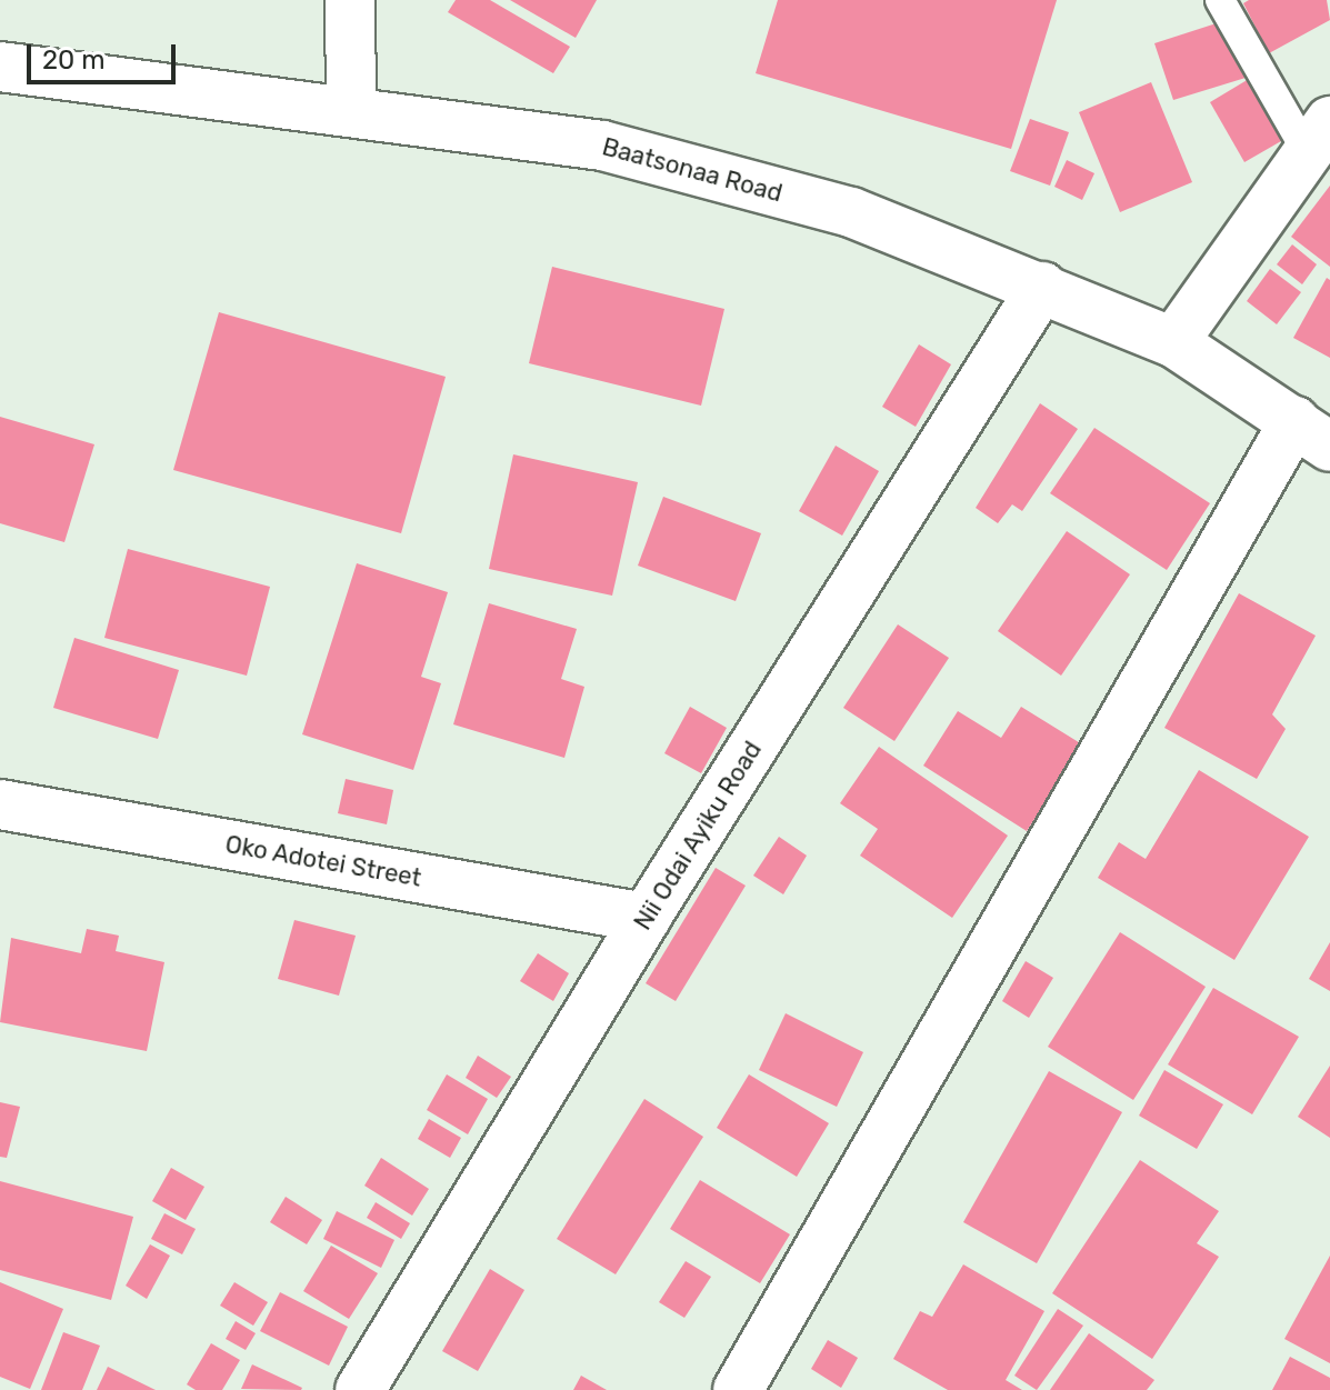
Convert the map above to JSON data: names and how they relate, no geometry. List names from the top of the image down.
{
  "streets": {
    "street": ["Baatsonaa Road", "Nii Odai Ayiku Road", "Oko Adotei Street"]
  },
  "crossings": [
    ["Baatsonaa Road", "Nii Odai Ayiku Road"],
    ["Nii Odai Ayiku Road", "Oko Adotei Street"]
  ],
  "scale_bar": "20 m"
}
